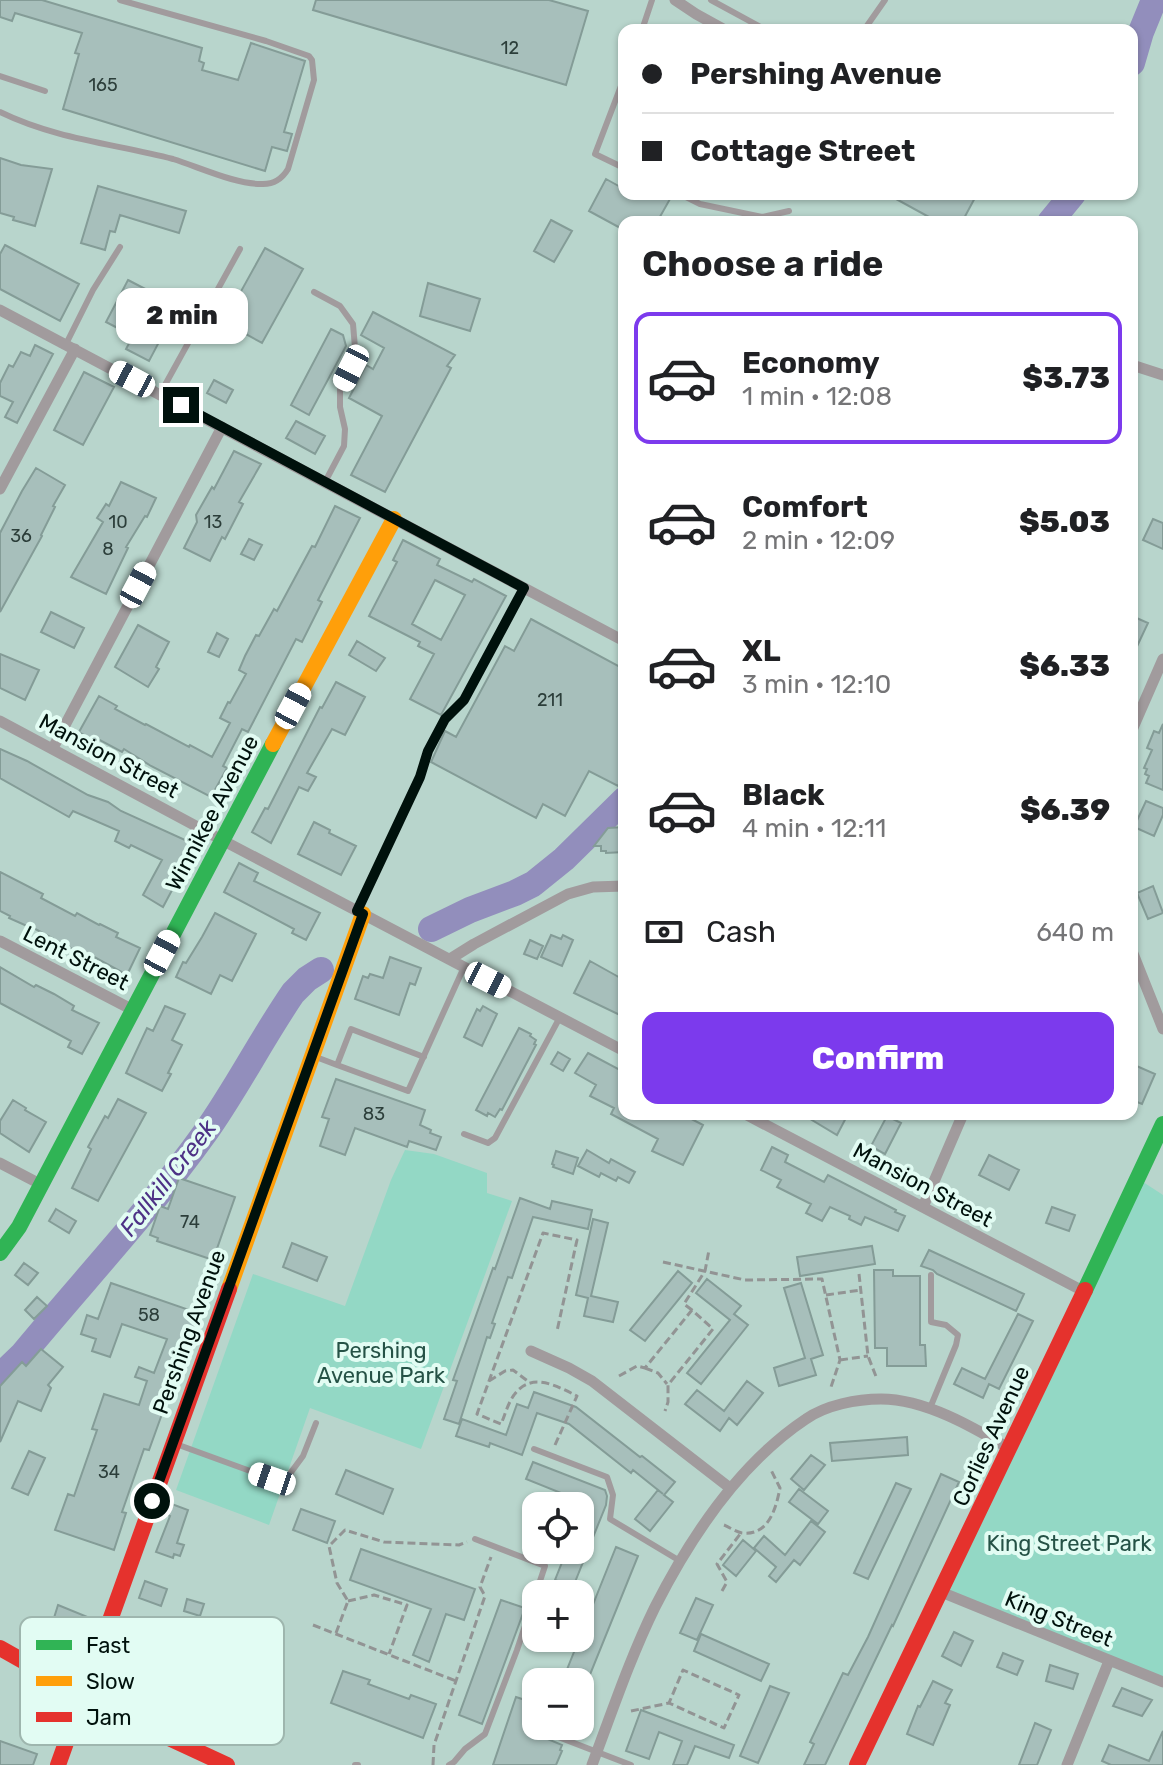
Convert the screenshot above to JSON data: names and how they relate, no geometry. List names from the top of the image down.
{
  "streets": {
    "main road": ["Winnikee Avenue", "Pershing Avenue", "Corlies Avenue"],
    "street": ["Mansion Street", "Lent Street", "King Street"]
  },
  "crossings": [
    ["Mansion Street", "Winnikee Avenue"],
    ["Mansion Street", "Pershing Avenue"],
    ["Mansion Street", "Corlies Avenue"],
    ["Winnikee Avenue", "Lent Street"],
    ["Corlies Avenue", "King Street"]
  ],
  "water": ["Fallkill Creek"],
  "parks": ["Pershing Avenue Park", "King Street Park"],
  "house_numbers": [
    "12",
    "165",
    "10",
    "13",
    "36",
    "8",
    "211",
    "83",
    "74",
    "58",
    "34"
  ],
  "legend": ["Fast", "Slow", "Jam"],
  "page": {
    "banner": ["Pershing Avenue", "Cottage Street"],
    "heading": "Choose a ride",
    "bubble": "2 min",
    "list": [
      {
        "name": "Economy",
        "note": "1 min · 12:08",
        "value": "$3.73"
      },
      {
        "name": "Comfort",
        "note": "2 min · 12:09",
        "value": "$5.03"
      },
      {
        "name": "XL",
        "note": "3 min · 12:10",
        "value": "$6.33"
      },
      {
        "name": "Black",
        "note": "4 min · 12:11",
        "value": "$6.39"
      }
    ],
    "pay": ["Cash", "640 m"],
    "buttons": "Confirm",
    "map_buttons": ["+", "−"]
  }
}
